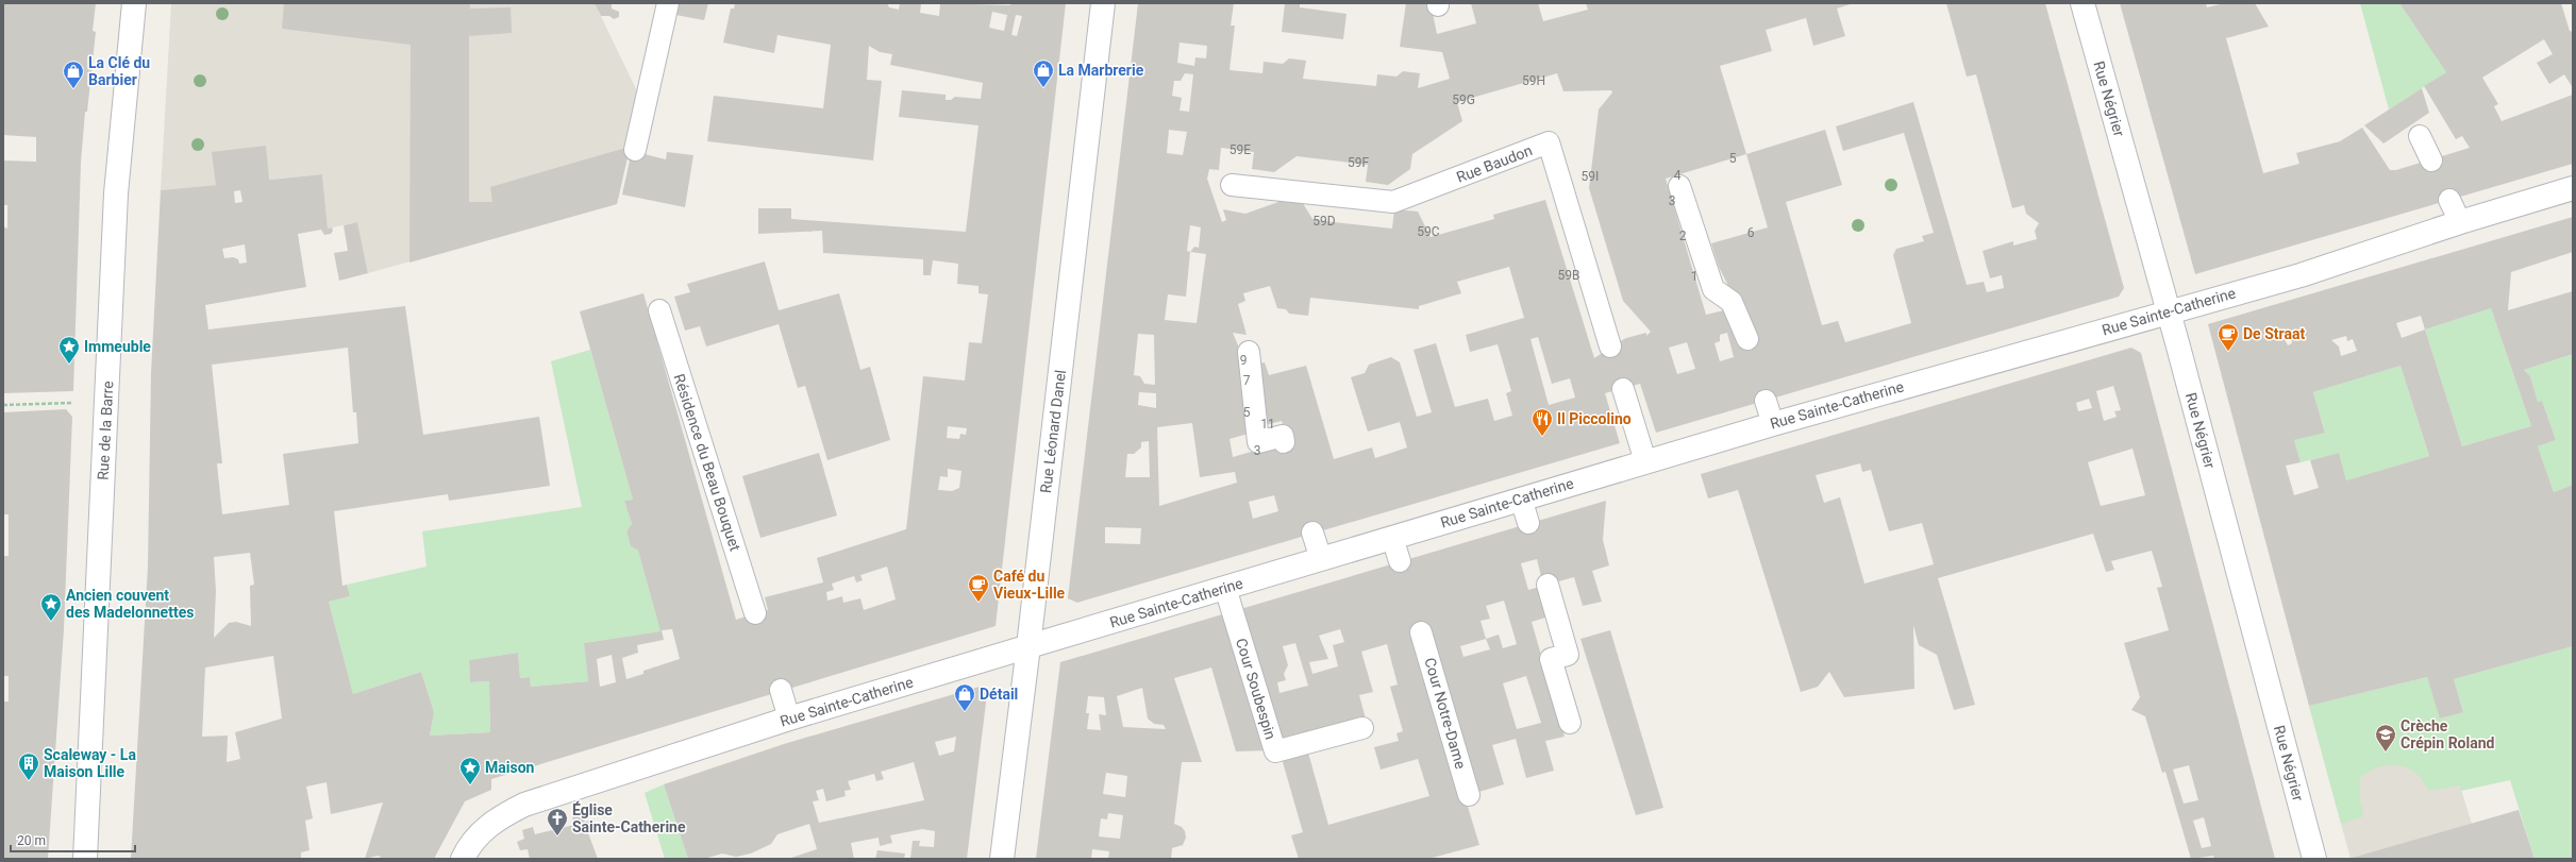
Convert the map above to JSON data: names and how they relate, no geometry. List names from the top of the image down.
{
  "streets": {
    "street": [
      "Rue Négrier",
      "Rue Sainte-Catherine",
      "Rue de la Barre",
      "Rue Léonard Danel"
    ],
    "lane": [
      "Rue Baudon",
      "Résidence du Beau Bouquet",
      "Cour Soubespin",
      "Cour Notre-Dame"
    ]
  },
  "crossings": [
    ["Rue Négrier", "Rue Sainte-Catherine"],
    ["Rue Sainte-Catherine", "Rue Léonard Danel"],
    ["Rue Sainte-Catherine", "Cour Soubespin"]
  ],
  "places": {
    "shop": ["La Marbrerie", "La Clé du Barbier", "Détail"],
    "cafe": ["De Straat", "Café du Vieux-Lille"],
    "place": ["Immeuble", "Ancien couvent des Madelonnettes", "Maison"],
    "restaurant": ["Il Piccolino"],
    "school or university": ["Crèche Crépin Roland"],
    "building": ["Scaleway - La Maison Lille"],
    "church": ["Église Sainte-Catherine"]
  },
  "house_numbers": [
    "59H",
    "59G",
    "59E",
    "5",
    "59F",
    "4",
    "59I",
    "3",
    "59D",
    "59C",
    "6",
    "2",
    "59B",
    "1",
    "9",
    "7",
    "5",
    "11",
    "3"
  ],
  "scale_bar": "20 m"
}
